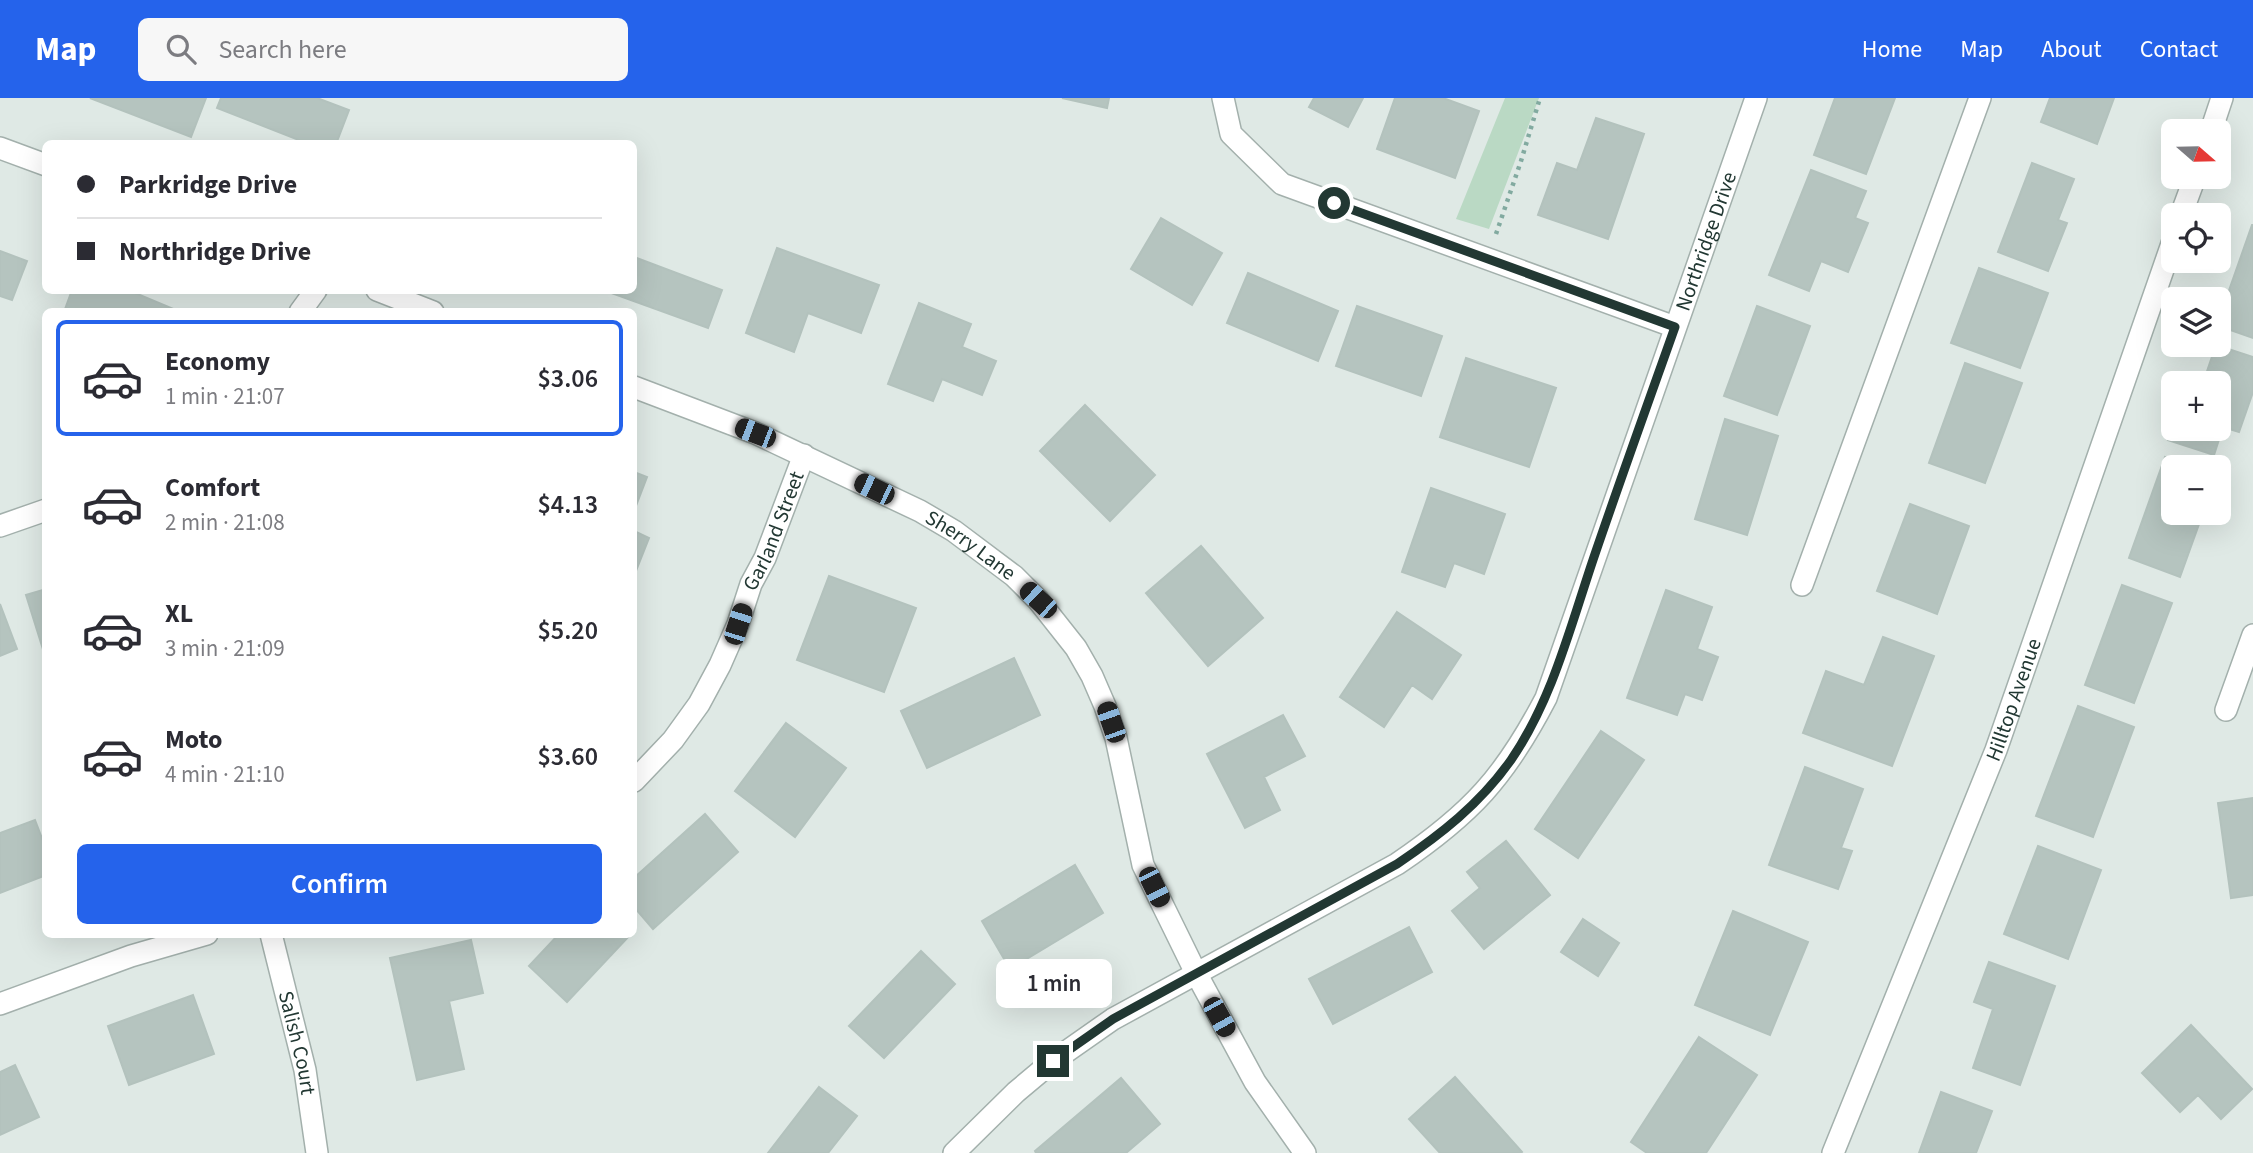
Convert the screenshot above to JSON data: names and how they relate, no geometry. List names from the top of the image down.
{
  "streets": {
    "street": [
      "Northridge Drive",
      "Garland Street",
      "Sherry Lane",
      "Hilltop Avenue",
      "Salish Court"
    ]
  },
  "crossings": [
    ["Northridge Drive", "Sherry Lane"],
    ["Garland Street", "Sherry Lane"]
  ],
  "north": "right",
  "page": {
    "header": "Map",
    "search": "Search here",
    "nav": [
      "Home",
      "Map",
      "About",
      "Contact"
    ],
    "map_buttons": ["+", "−"],
    "banner": ["Parkridge Drive", "Northridge Drive"],
    "list": [
      {
        "name": "Economy",
        "note": "1 min · 21:07",
        "value": "$3.06"
      },
      {
        "name": "Comfort",
        "note": "2 min · 21:08",
        "value": "$4.13"
      },
      {
        "name": "XL",
        "note": "3 min · 21:09",
        "value": "$5.20"
      },
      {
        "name": "Moto",
        "note": "4 min · 21:10",
        "value": "$3.60"
      }
    ],
    "buttons": "Confirm",
    "bubble": "1 min"
  }
}
